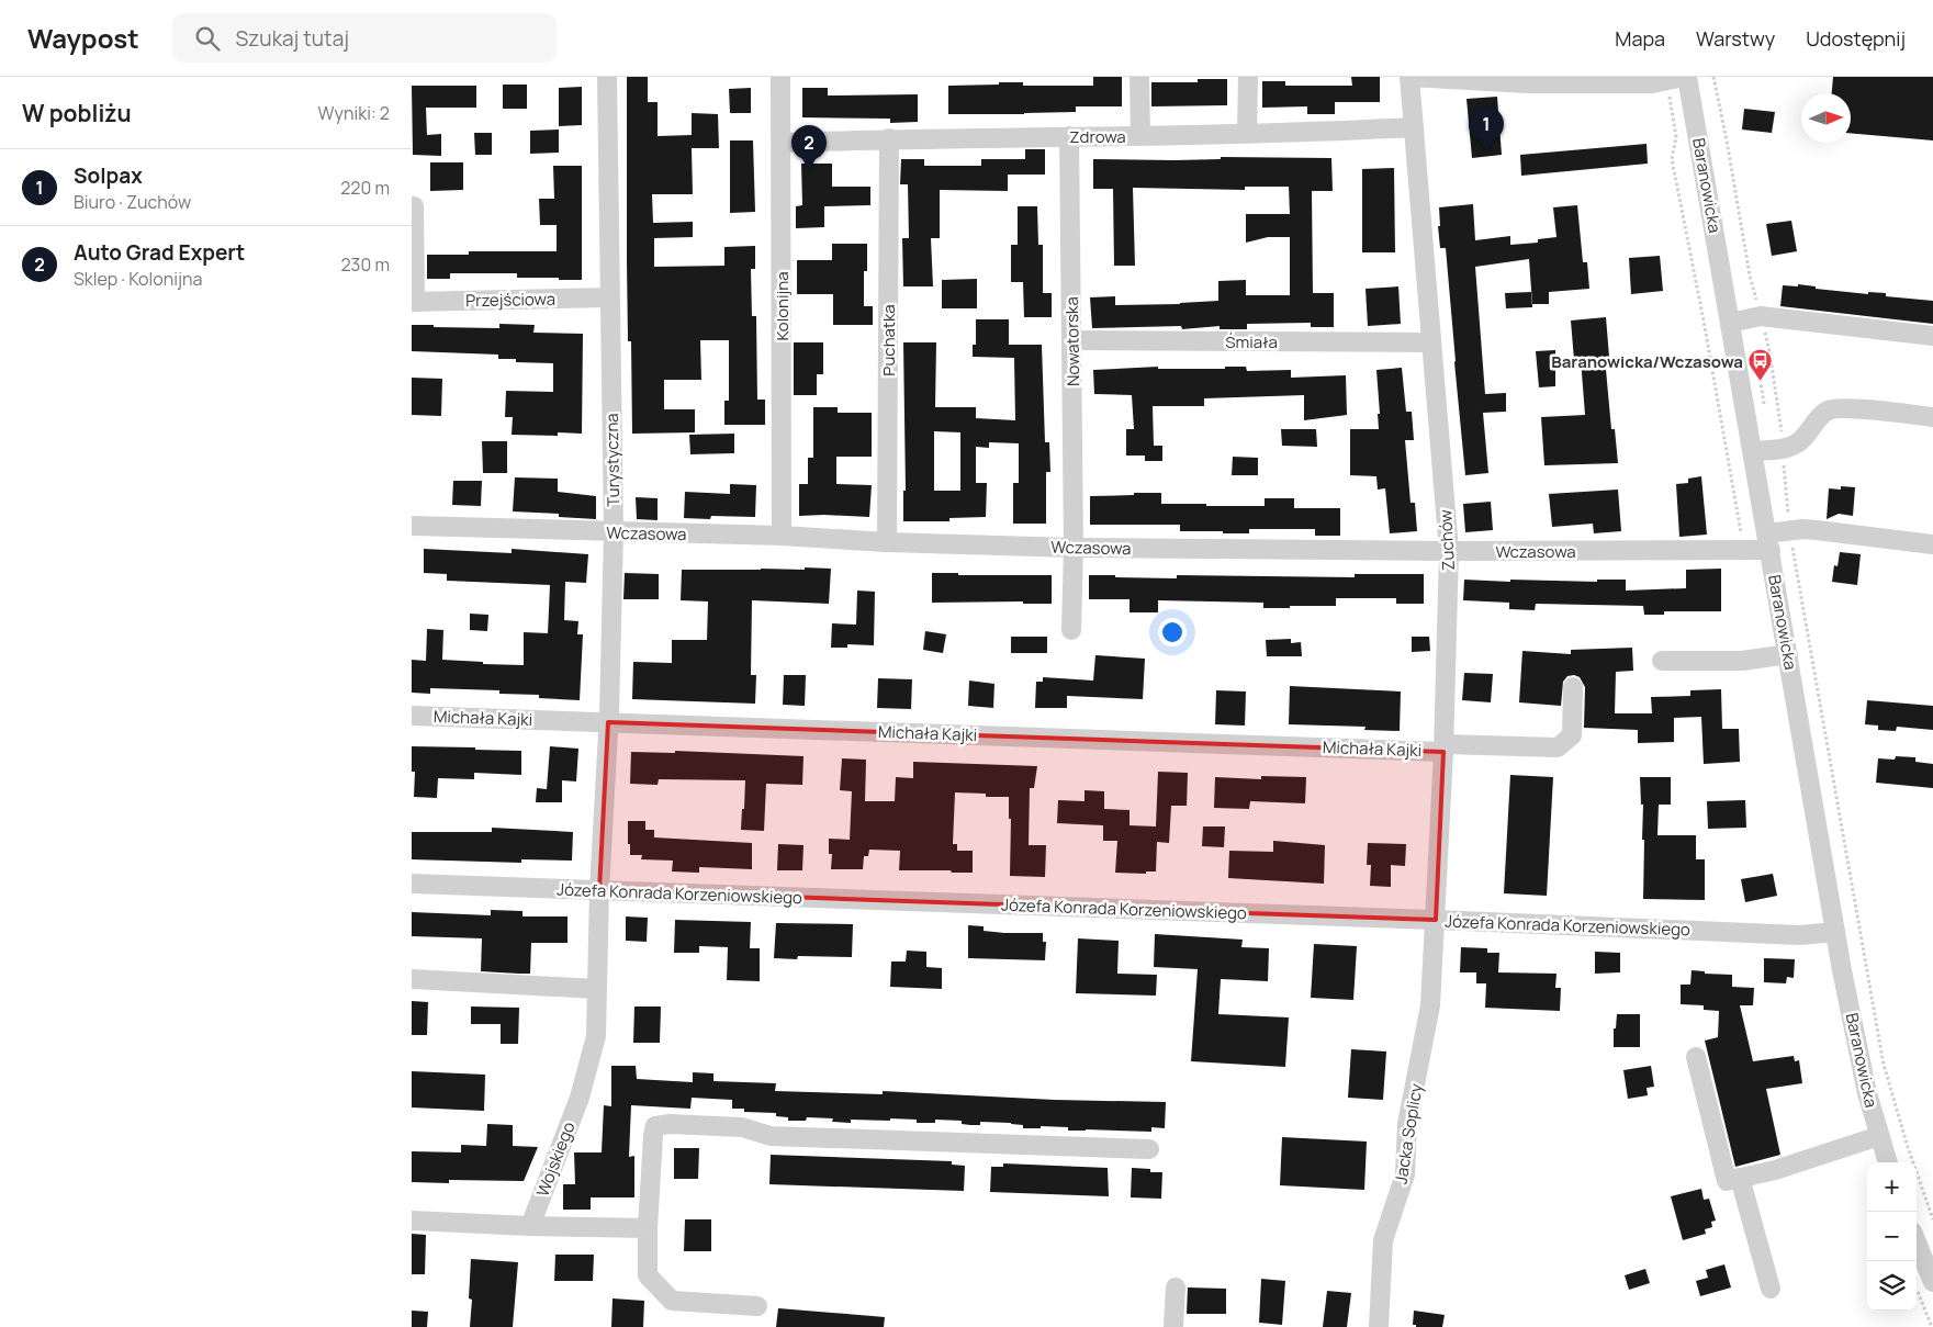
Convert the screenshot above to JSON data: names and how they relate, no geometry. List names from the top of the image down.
{
  "streets": {
    "street": [
      "Zdrowa",
      "Baranowicka",
      "Przejściowa",
      "Kolonijna",
      "Puchatka",
      "Nowatorska",
      "Śmiała",
      "Turystyczna",
      "Wczasowa",
      "Zuchów",
      "Michała Kajki",
      "Józefa Konrada Korzeniowskiego",
      "Jacka Soplicy",
      "Wojskiego"
    ]
  },
  "crossings": [
    ["Zdrowa", "Kolonijna"],
    ["Zdrowa", "Puchatka"],
    ["Zdrowa", "Nowatorska"],
    ["Zdrowa", "Zuchów"],
    ["Baranowicka", "Wczasowa"],
    ["Baranowicka", "Józefa Konrada Korzeniowskiego"],
    ["Przejściowa", "Turystyczna"],
    ["Kolonijna", "Wczasowa"],
    ["Puchatka", "Wczasowa"],
    ["Nowatorska", "Śmiała"],
    ["Nowatorska", "Wczasowa"],
    ["Śmiała", "Zuchów"],
    ["Turystyczna", "Wczasowa"],
    ["Turystyczna", "Michała Kajki"],
    ["Turystyczna", "Józefa Konrada Korzeniowskiego"],
    ["Turystyczna", "Wojskiego"],
    ["Wczasowa", "Zuchów"],
    ["Zuchów", "Michała Kajki"],
    ["Zuchów", "Józefa Konrada Korzeniowskiego"],
    ["Zuchów", "Jacka Soplicy"]
  ],
  "places": {
    "bus stop": ["Baranowicka/Wczasowa"]
  },
  "north": "right",
  "page": {
    "header": "Waypost",
    "search": "Szukaj tutaj",
    "nav": ["Mapa", "Warstwy", "Udostępnij"],
    "heading": ["W pobliżu", "Wyniki: 2"],
    "pins": ["1", "2"],
    "list": [
      {
        "mark": "1",
        "name": "Solpax",
        "note": "Biuro · Zuchów",
        "value": "220 m"
      },
      {
        "mark": "2",
        "name": "Auto Grad Expert",
        "note": "Sklep · Kolonijna",
        "value": "230 m"
      }
    ],
    "map_buttons": ["+", "−"]
  }
}
